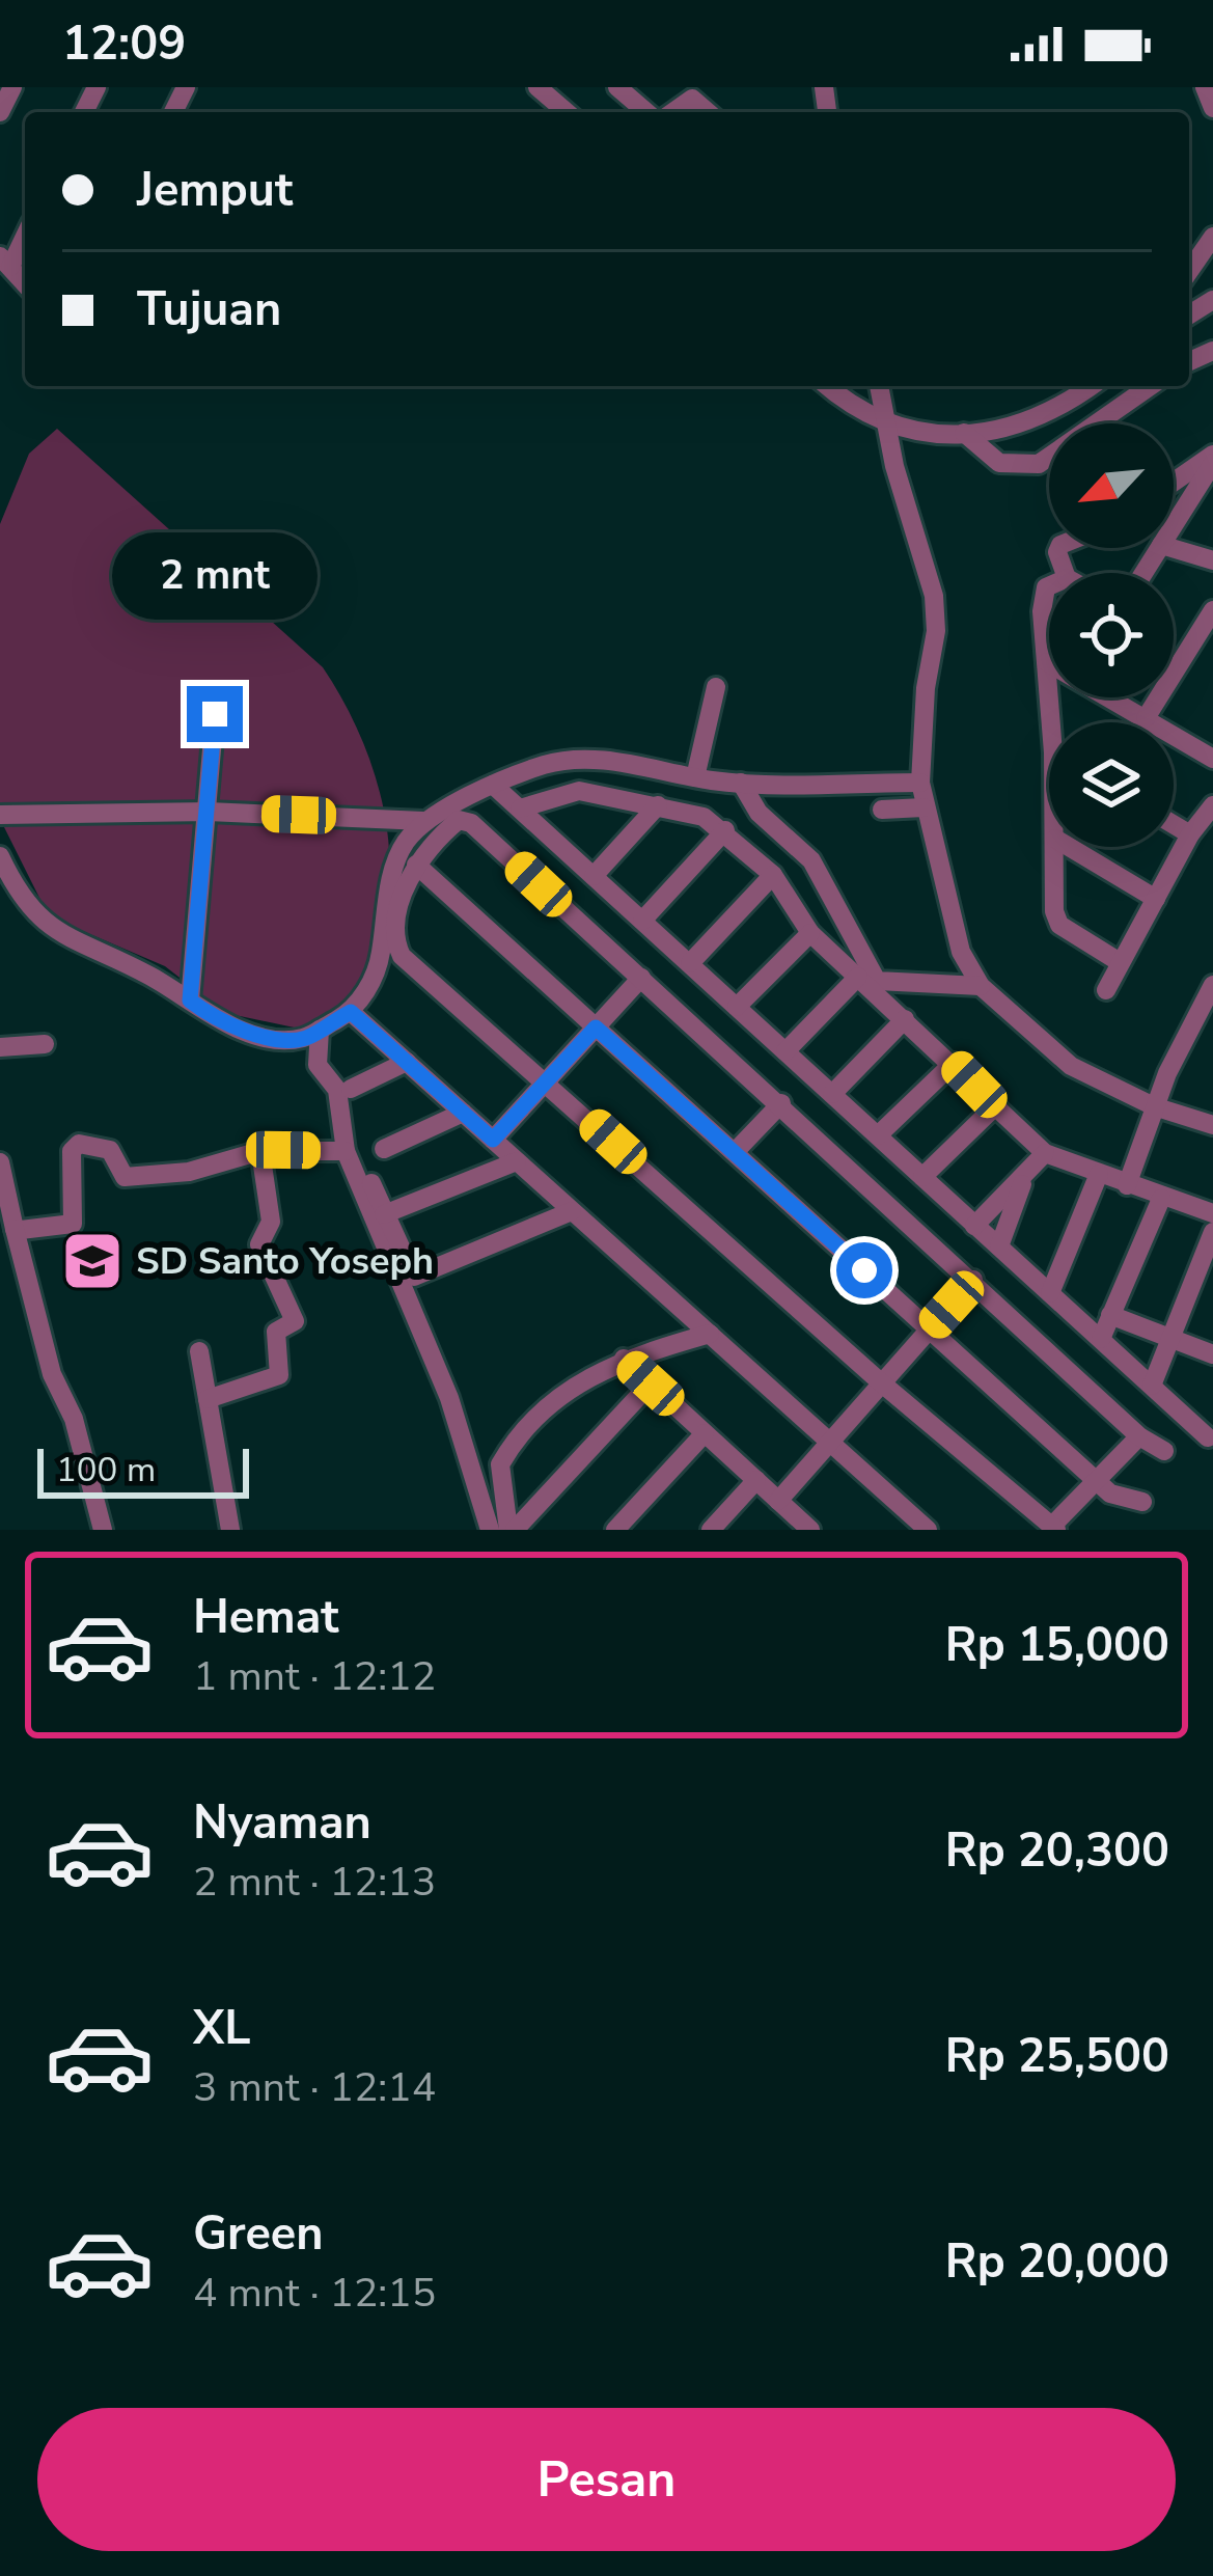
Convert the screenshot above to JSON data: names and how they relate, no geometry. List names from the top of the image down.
{
  "places": {
    "school or university": ["SD Santo Yoseph"]
  },
  "scale_bar": "100 m",
  "north": "bottom left",
  "page": {
    "status": "12:09",
    "banner": ["Jemput", "Tujuan"],
    "bubble": "2 mnt",
    "scale": "100 m",
    "list": [
      {
        "name": "Hemat",
        "note": "1 mnt · 12:12",
        "value": "Rp 15,000"
      },
      {
        "name": "Nyaman",
        "note": "2 mnt · 12:13",
        "value": "Rp 20,300"
      },
      {
        "name": "XL",
        "note": "3 mnt · 12:14",
        "value": "Rp 25,500"
      },
      {
        "name": "Green",
        "note": "4 mnt · 12:15",
        "value": "Rp 20,000"
      }
    ],
    "buttons": "Pesan"
  }
}
